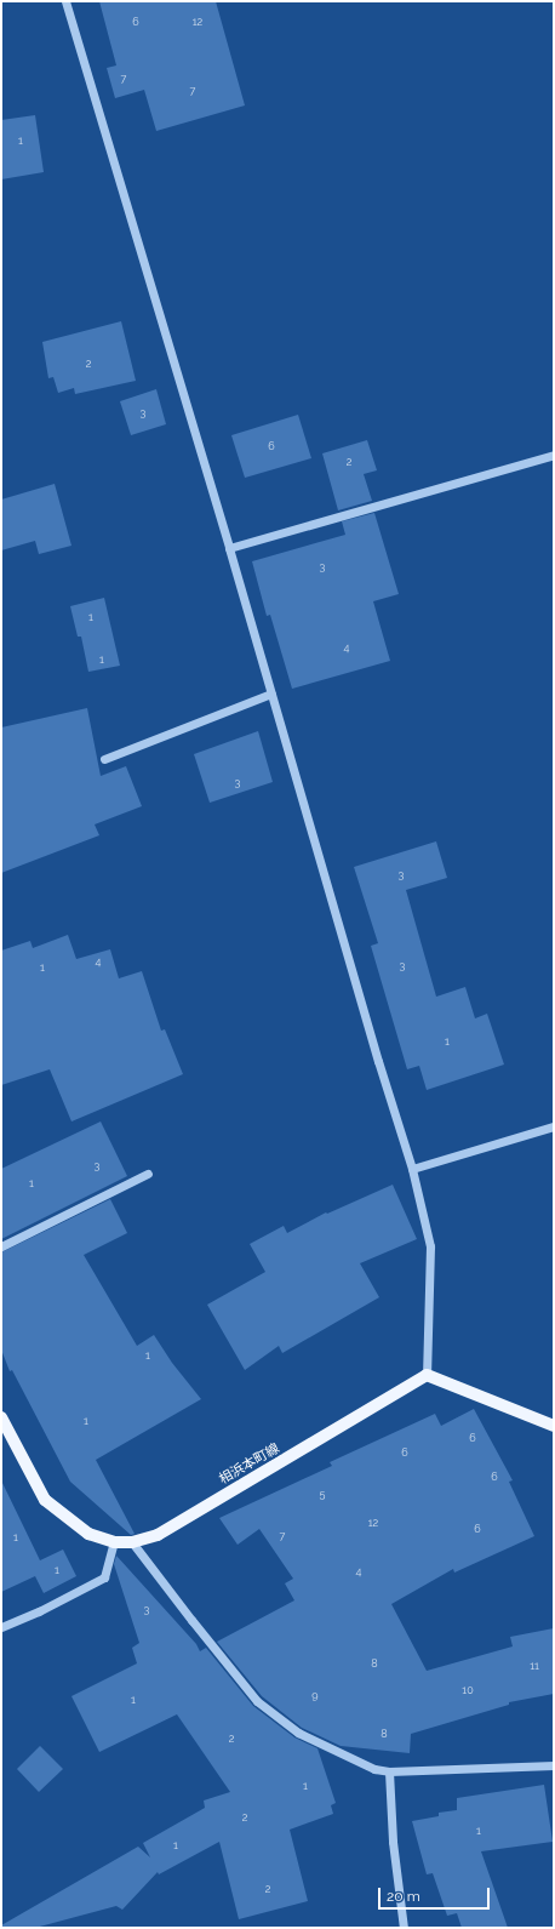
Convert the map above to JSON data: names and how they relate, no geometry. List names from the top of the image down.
{
  "streets": {
    "main road": ["相浜本町線"]
  },
  "house_numbers": [
    "6",
    "12",
    "7",
    "7",
    "1",
    "2",
    "3",
    "6",
    "2",
    "3",
    "1",
    "4",
    "1",
    "3",
    "3",
    "4",
    "3",
    "1",
    "1",
    "3",
    "1",
    "1",
    "1",
    "6",
    "6",
    "6",
    "5",
    "12",
    "6",
    "7",
    "1",
    "1",
    "4",
    "3",
    "8",
    "11",
    "10",
    "9",
    "1",
    "8",
    "2",
    "1",
    "2",
    "1",
    "1",
    "2"
  ],
  "scale_bar": "20 m"
}
